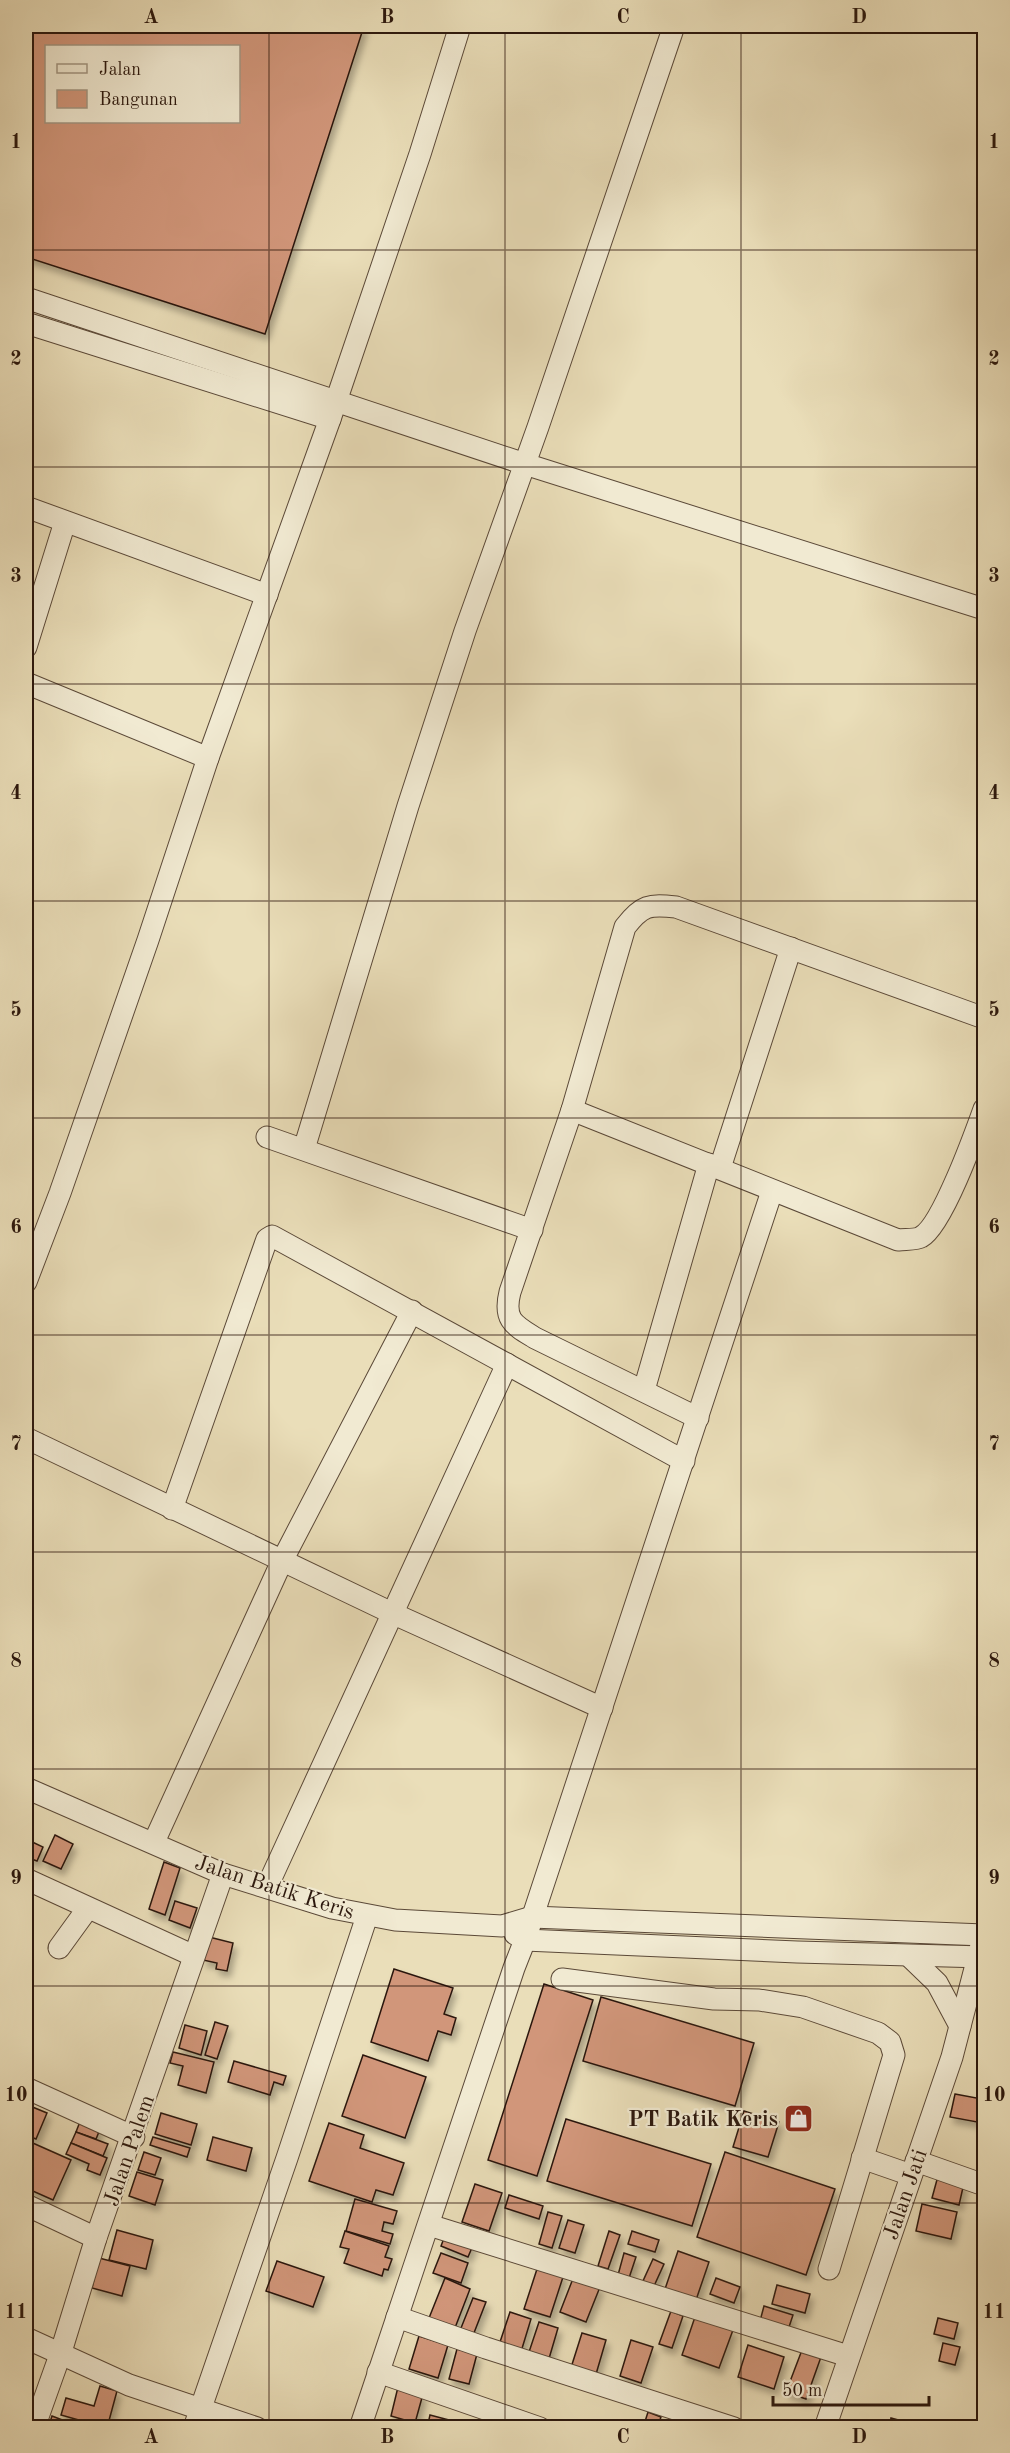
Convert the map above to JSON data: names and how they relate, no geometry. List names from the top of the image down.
{
  "streets": {
    "street": ["Jalan Batik Keris", "Jalan Palem", "Jalan Jati"]
  },
  "crossings": [
    ["Jalan Batik Keris", "Jalan Palem"]
  ],
  "places": {
    "shop": ["PT Batik Keris"]
  },
  "legend": ["Jalan", "Bangunan"],
  "scale_bar": "50 m",
  "grid": {
    "columns": [
      "A",
      "B",
      "C",
      "D"
    ],
    "rows": [
      "1",
      "2",
      "3",
      "4",
      "5",
      "6",
      "7",
      "8",
      "9",
      "10",
      "11"
    ]
  }
}
